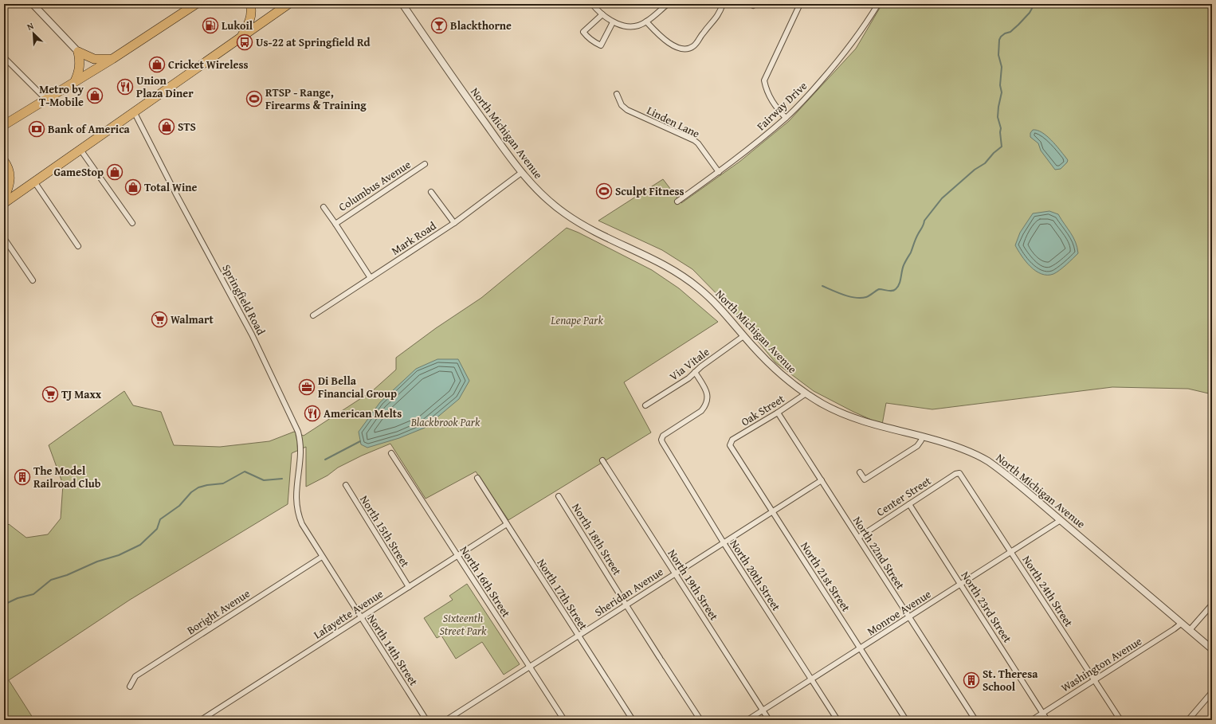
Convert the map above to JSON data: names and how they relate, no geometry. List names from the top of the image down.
{
  "streets": {
    "street": [
      "Fairway Drive",
      "Linden Lane",
      "North Michigan Avenue",
      "Columbus Avenue",
      "Mark Road",
      "Springfield Road",
      "Via Vitale",
      "Oak Street",
      "Center Street",
      "North 15th Street",
      "North 18th Street",
      "North 22nd Street",
      "North 20th Street",
      "North 21st Street",
      "North 16th Street",
      "North 19th Street",
      "North 24th Street",
      "Sheridan Avenue",
      "North 17th Street",
      "North 23rd Street",
      "Boright Avenue",
      "Monroe Avenue",
      "Lafayette Avenue",
      "North 14th Street",
      "Washington Avenue"
    ]
  },
  "crossings": [
    ["Fairway Drive", "Linden Lane"],
    ["North Michigan Avenue", "Mark Road"],
    ["North Michigan Avenue", "Via Vitale"],
    ["North Michigan Avenue", "Oak Street"],
    ["North Michigan Avenue", "Monroe Avenue"],
    ["North Michigan Avenue", "Washington Avenue"],
    ["Springfield Road", "North 14th Street"],
    ["Via Vitale", "North 20th Street"],
    ["Oak Street", "North 22nd Street"],
    ["Oak Street", "North 21st Street"],
    ["Center Street", "North 22nd Street"],
    ["Center Street", "North 24th Street"],
    ["Center Street", "North 23rd Street"],
    ["North 15th Street", "Lafayette Avenue"],
    ["North 18th Street", "Sheridan Avenue"],
    ["North 22nd Street", "Sheridan Avenue"],
    ["North 22nd Street", "Monroe Avenue"],
    ["North 20th Street", "Sheridan Avenue"],
    ["North 20th Street", "Monroe Avenue"],
    ["North 21st Street", "Sheridan Avenue"],
    ["North 21st Street", "Monroe Avenue"],
    ["North 16th Street", "Sheridan Avenue"],
    ["North 16th Street", "Lafayette Avenue"],
    ["North 19th Street", "Sheridan Avenue"],
    ["North 19th Street", "Monroe Avenue"],
    ["North 24th Street", "Monroe Avenue"],
    ["North 24th Street", "Washington Avenue"],
    ["Sheridan Avenue", "North 17th Street"],
    ["North 17th Street", "Lafayette Avenue"],
    ["North 23rd Street", "Monroe Avenue"],
    ["North 23rd Street", "Washington Avenue"],
    ["Boright Avenue", "North 14th Street"],
    ["Lafayette Avenue", "North 14th Street"]
  ],
  "parks": ["Lenape Park", "Blackbrook Park", "Sixteenth Street Park"],
  "places": {
    "fuel station": ["Lukoil"],
    "bar": ["Blackthorne"],
    "bus stop": ["Us-22 at Springfield Rd"],
    "shop": [
      "Cricket Wireless",
      "Metro by T-Mobile",
      "STS",
      "GameStop",
      "Total Wine"
    ],
    "restaurant": ["Union Plaza Diner", "American Melts"],
    "sports": ["RTSP - Range, Firearms & Training", "Sculpt Fitness"],
    "bank": ["Bank of America"],
    "supermarket": ["Walmart", "TJ Maxx"],
    "office": ["Di Bella Financial Group"],
    "building": ["The Model Railroad Club", "St. Theresa School"]
  },
  "north": "top left"
}
